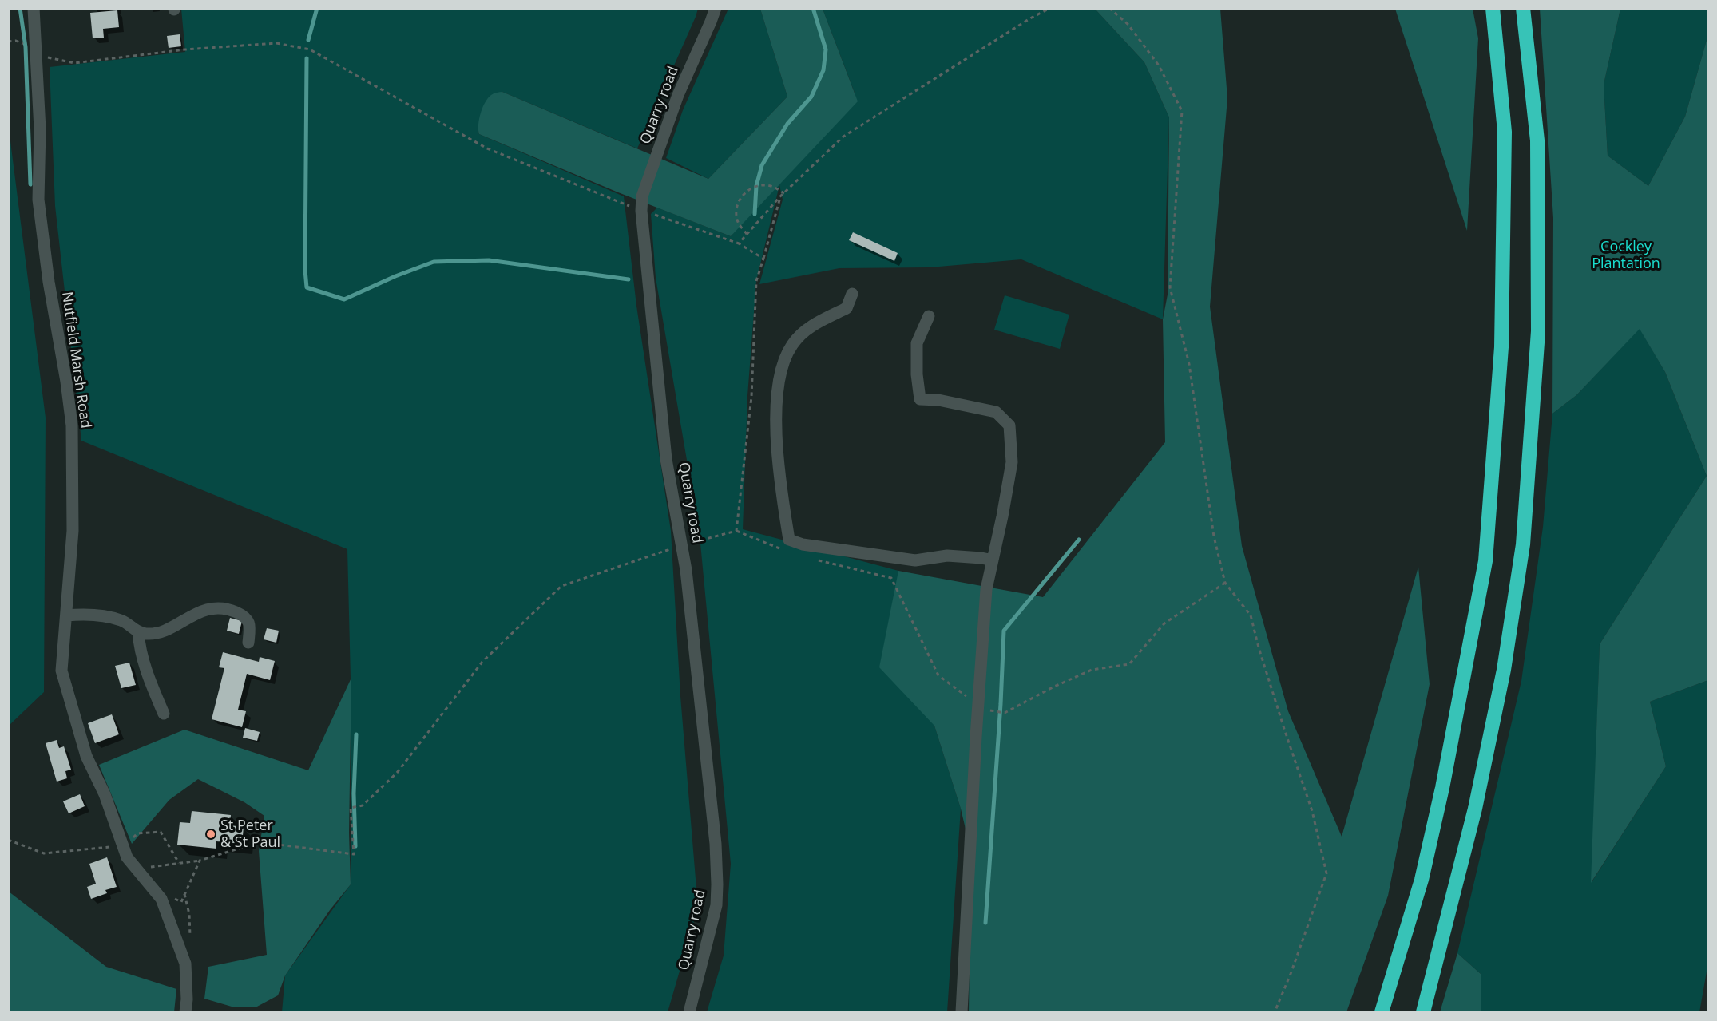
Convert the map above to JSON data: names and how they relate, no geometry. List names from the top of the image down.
{
  "streets": {
    "street": ["Quarry road", "Nutfield Marsh Road"]
  },
  "parks": ["Cockley Plantation"],
  "places": ["St Peter & St Paul"]
}
